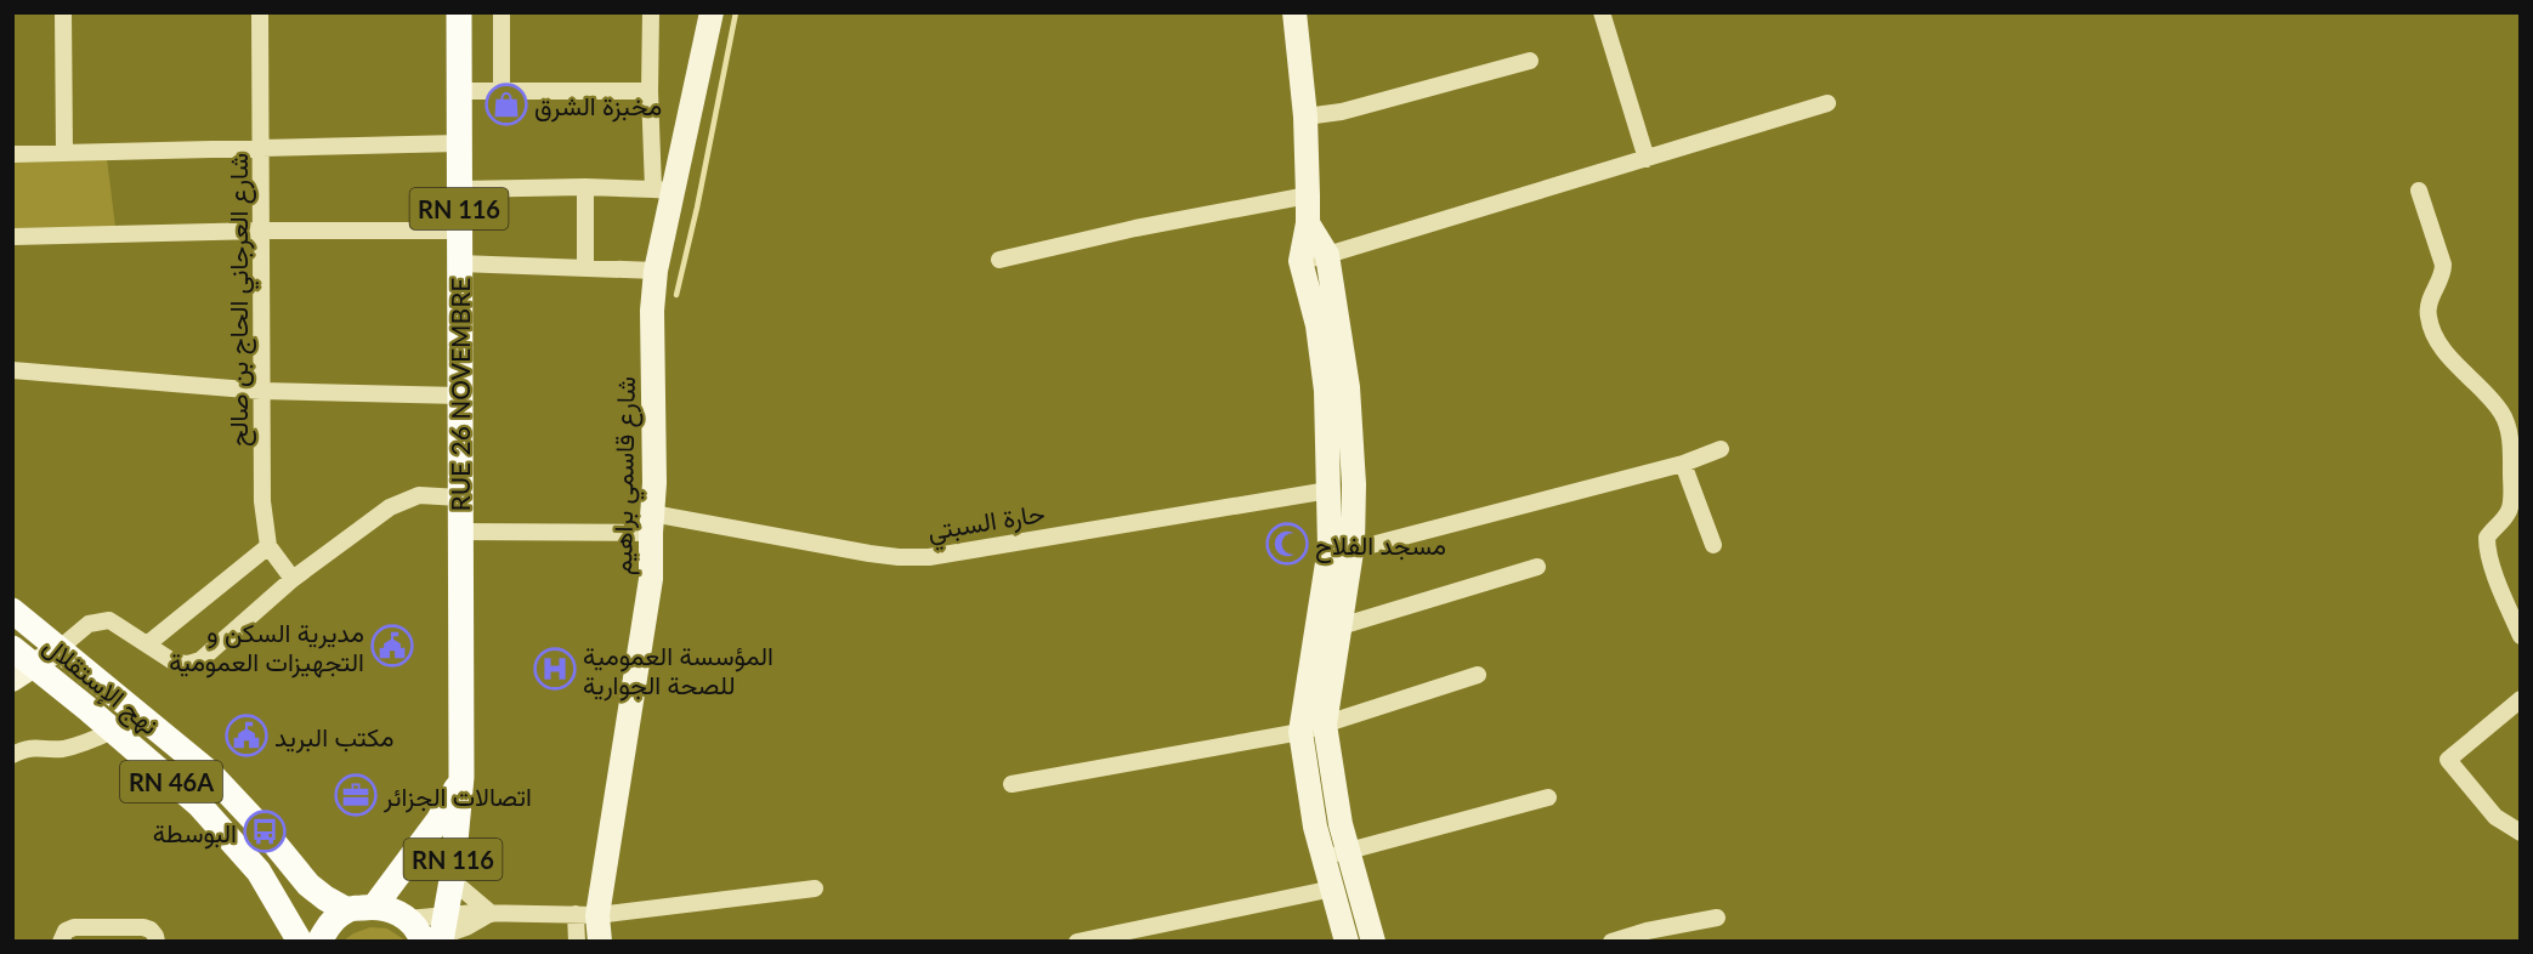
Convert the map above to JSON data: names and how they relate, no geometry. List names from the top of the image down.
{
  "streets": {
    "main road": [
      "RN 116",
      "RUE 26 NOVEMBRE",
      "نهج الإستقلال",
      "RN 46A"
    ],
    "street": ["شارع العرجاني الحاج بن صالح", "شارع قاسمي براهيم", "حارة السبتي"]
  },
  "crossings": [
    ["RUE 26 NOVEMBRE", "حارة السبتي"],
    ["شارع قاسمي براهيم", "حارة السبتي"]
  ],
  "places": {
    "shop": ["مخبزة الشرق"],
    "mosque": ["مسجد الفلاح"],
    "public building": ["مديرية السكن و التجهيزات العمومية", "مكتب البريد"],
    "hospital": ["المؤسسة العمومية للصحة الجوارية"],
    "office": ["اتصالات الجزائر"],
    "bus stop": ["البوسطة"]
  }
}
